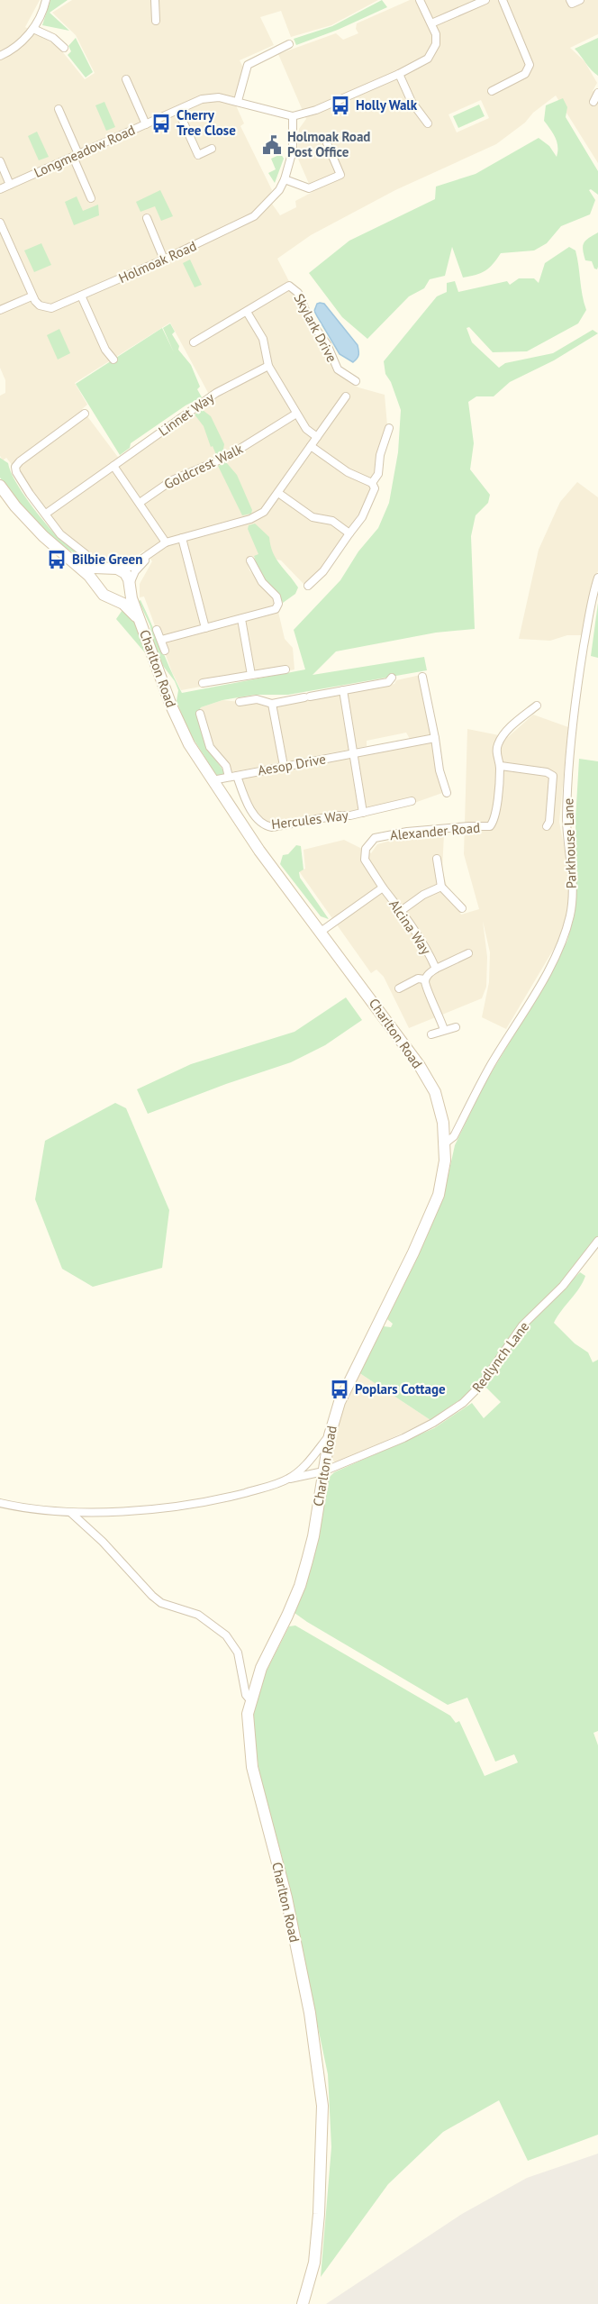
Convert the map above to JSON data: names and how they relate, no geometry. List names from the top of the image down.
{
  "streets": {
    "street": [
      "Longmeadow Road",
      "Holmoak Road",
      "Skylark Drive",
      "Linnet Way",
      "Goldcrest Walk",
      "Charlton Road",
      "Aesop Drive",
      "Hercules Way",
      "Alexander Road",
      "Parkhouse Lane",
      "Alcina Way",
      "Redlynch Lane"
    ]
  },
  "crossings": [
    ["Longmeadow Road", "Holmoak Road"],
    ["Charlton Road", "Aesop Drive"],
    ["Charlton Road", "Parkhouse Lane"],
    ["Charlton Road", "Redlynch Lane"],
    ["Aesop Drive", "Hercules Way"],
    ["Alexander Road", "Alcina Way"]
  ],
  "places": {
    "bus stop": [
      "Holly Walk",
      "Cherry Tree Close",
      "Bilbie Green",
      "Poplars Cottage"
    ],
    "public building": ["Holmoak Road Post Office"]
  }
}
